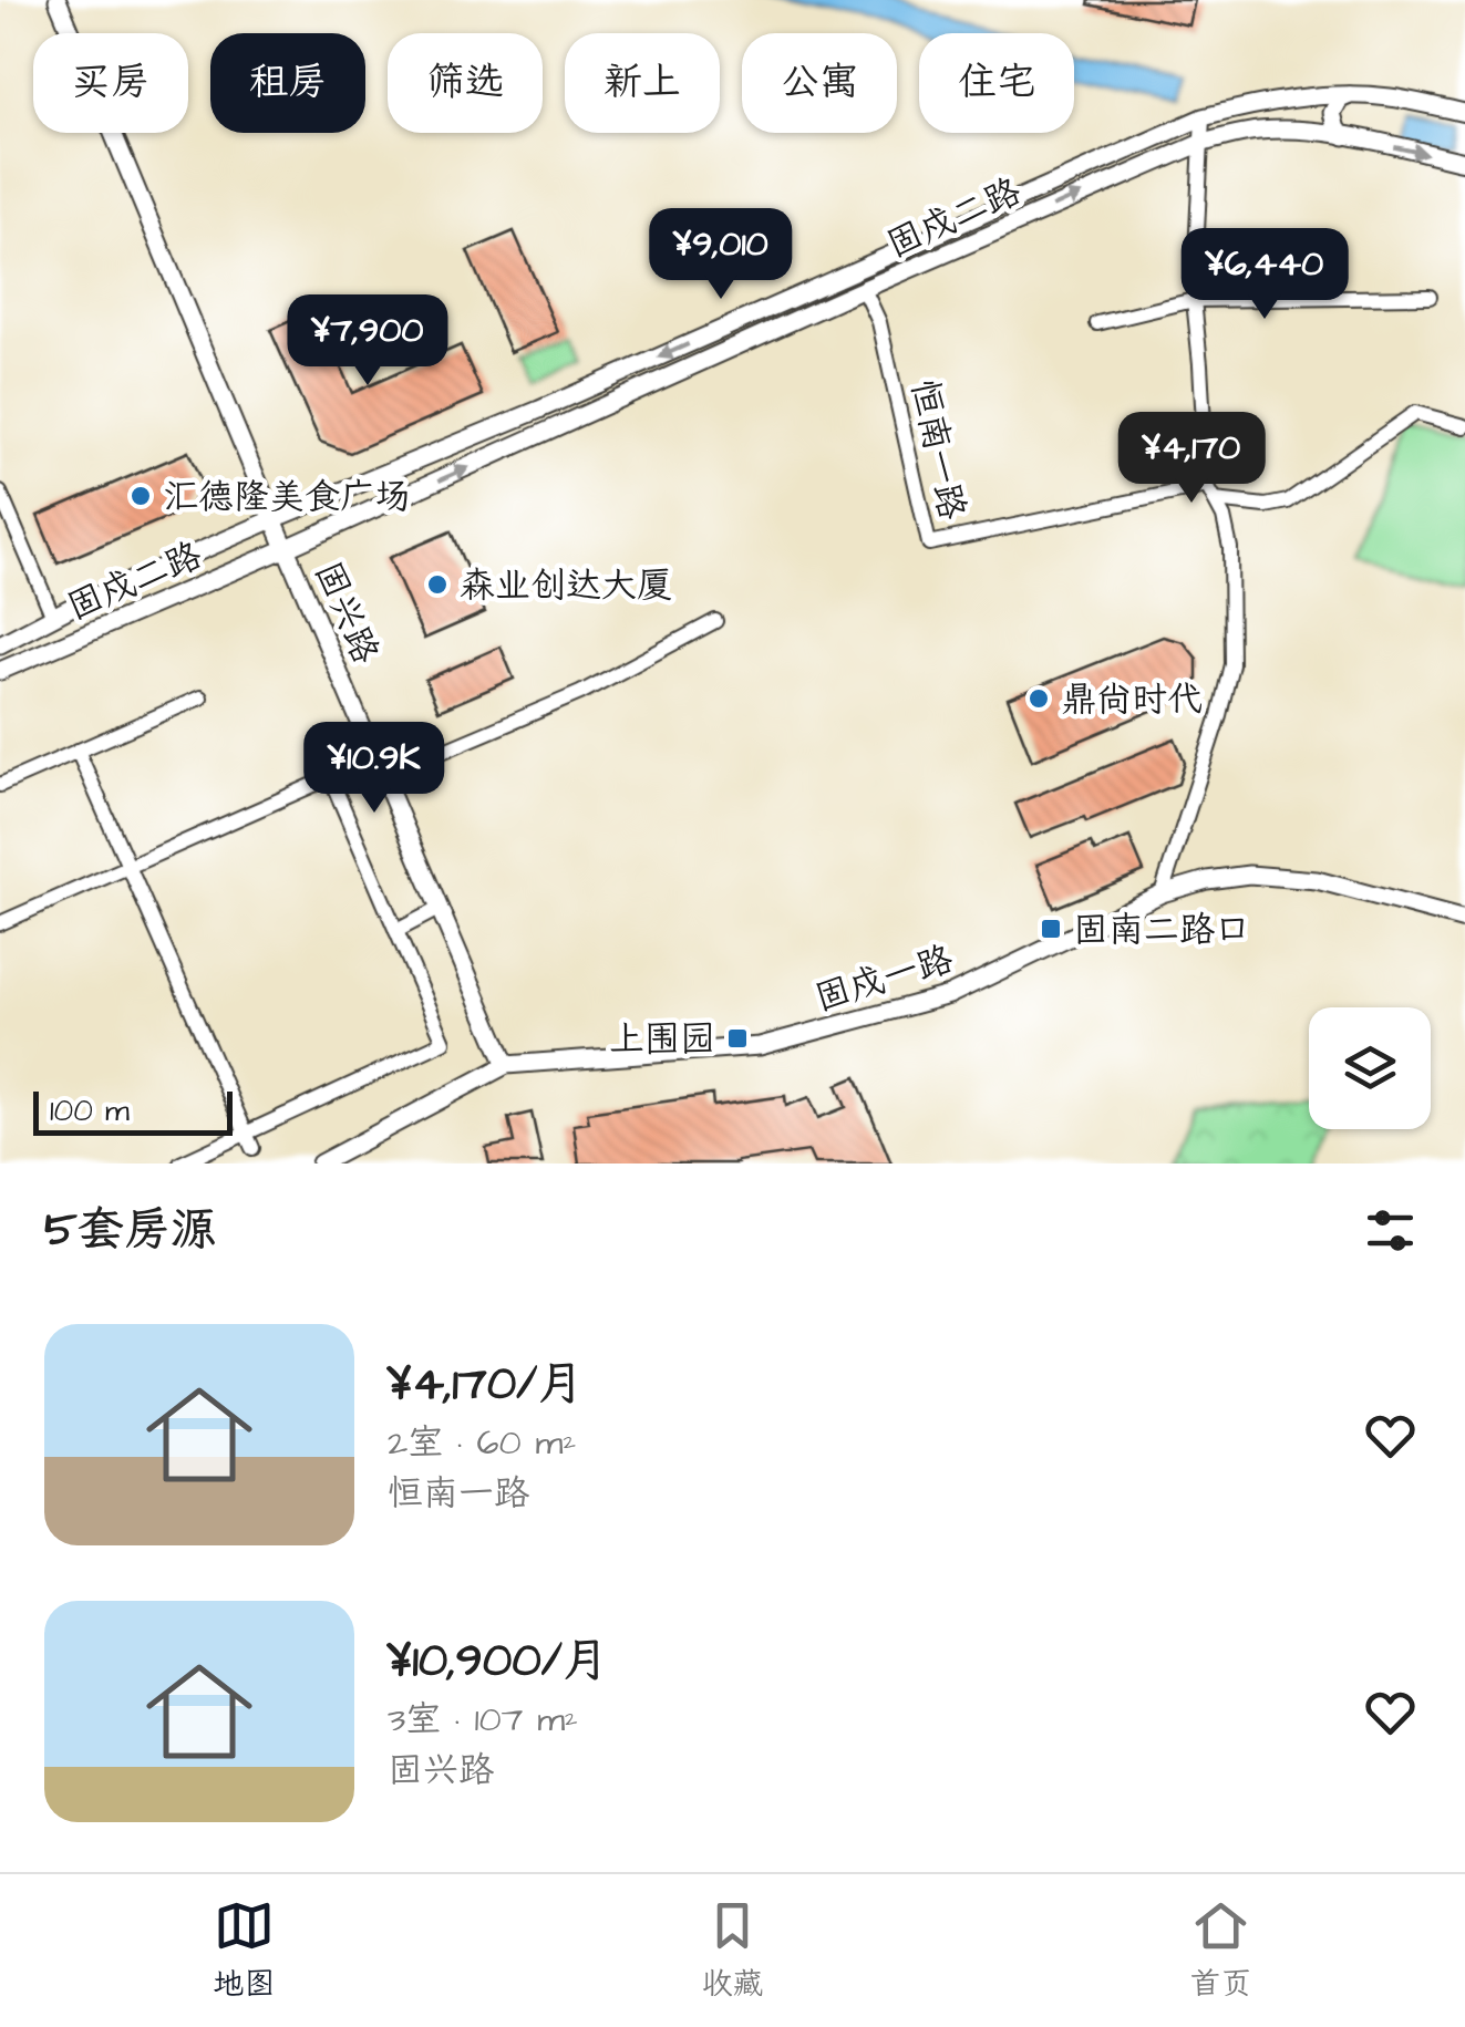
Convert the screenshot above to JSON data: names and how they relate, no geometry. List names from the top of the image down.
{
  "streets": {
    "street": [
      "固戍二路",
      "恒南一路",
      "固兴路",
      "固戍一路"
    ]
  },
  "crossings": [
    ["固戍二路", "恒南一路"],
    ["固戍二路", "固兴路"],
    ["固兴路", "固戍一路"]
  ],
  "places": {
    "other": ["汇德隆美食广场", "森业创达大厦", "鼎尚时代"],
    "transit": ["固南二路口", "上围园"]
  },
  "scale_bar": "100 m",
  "page": {
    "chip": [
      "买房",
      "租房",
      "筛选",
      "新上",
      "公寓",
      "住宅"
    ],
    "price": [
      "¥9,010",
      "¥6,440",
      "¥7,900",
      "¥4,170",
      "¥10.9K"
    ],
    "scale": "100 m",
    "heading": "5套房源",
    "list": [
      {
        "name": "¥4,170/月",
        "note": "2室 · 60 m² · 恒南一路"
      },
      {
        "name": "¥10,900/月",
        "note": "3室 · 107 m² · 固兴路"
      }
    ],
    "tabs": ["地图", "收藏", "首页"]
  }
}
